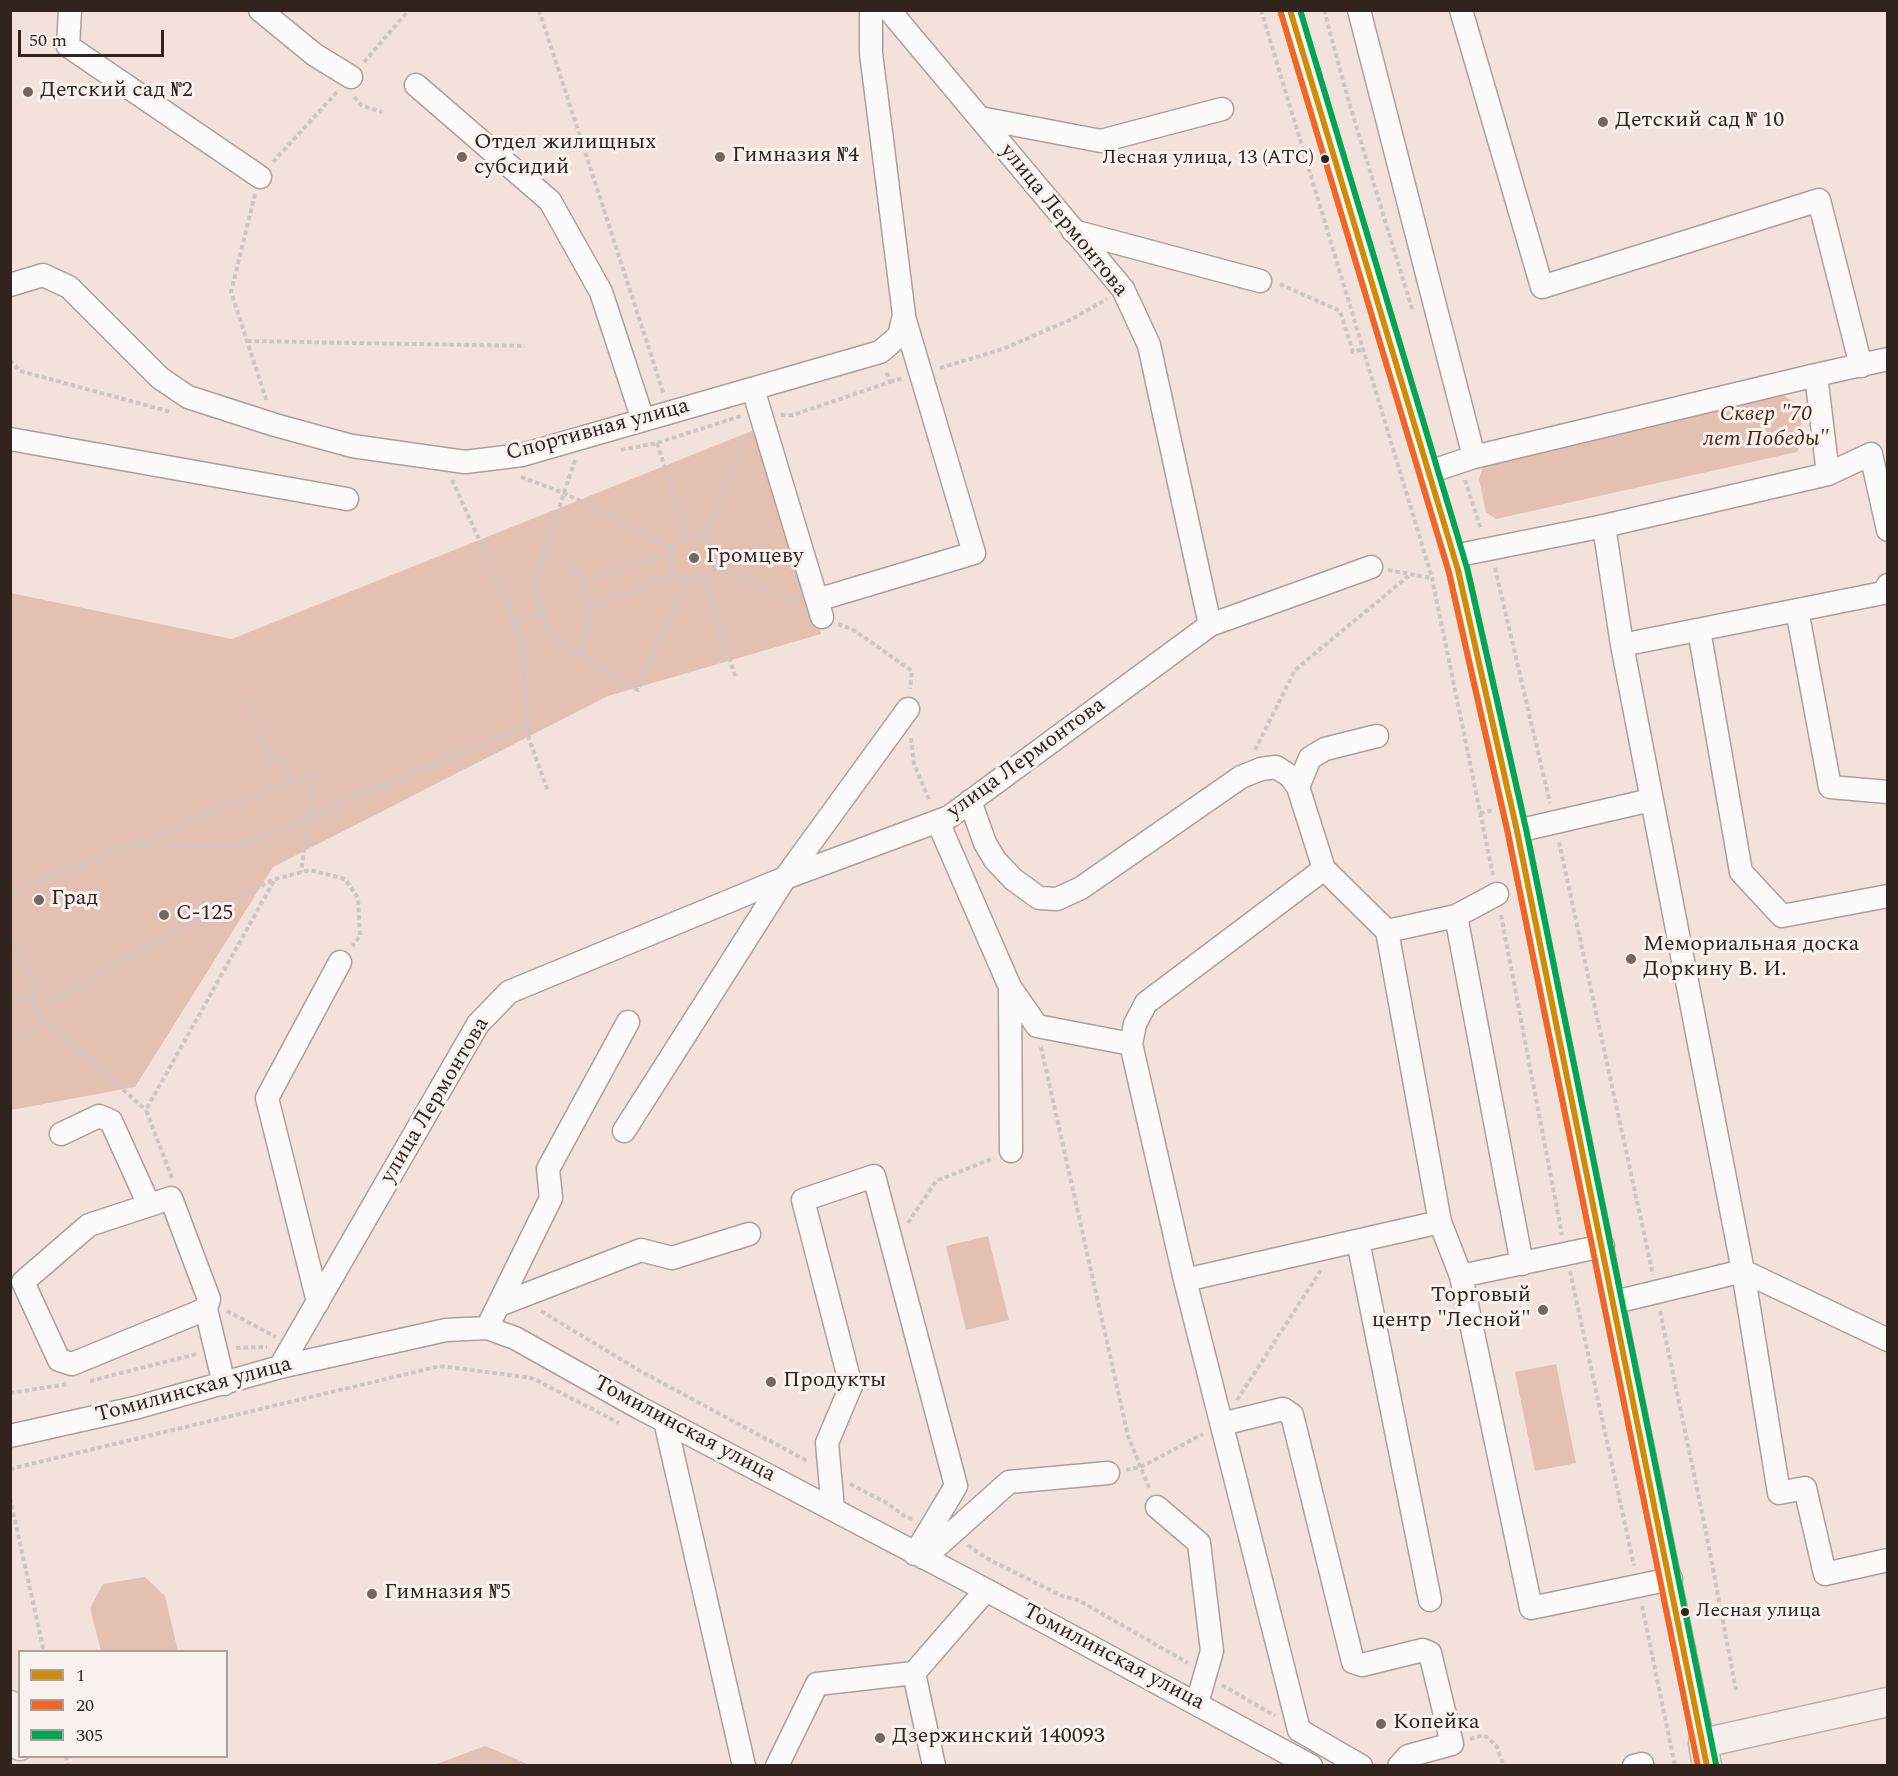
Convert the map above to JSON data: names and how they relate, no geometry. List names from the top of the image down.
{
  "streets": {
    "street": ["улица Лермонтова", "Спортивная улица", "Томилинская улица"]
  },
  "crossings": [
    ["улица Лермонтова", "Томилинская улица"]
  ],
  "parks": ["Сквер \"70 лет Победы\""],
  "places": [
    "Детский сад №2",
    "Детский сад № 10",
    "Отдел жилищных субсидий",
    "Гимназия №4",
    "Лесная улица, 13 (АТС)",
    "Громцеву",
    "Град",
    "С-125",
    "Мемориальная доска Доркину В. И.",
    "Торговый центр \"Лесной\"",
    "Продукты",
    "Гимназия №5",
    "Лесная улица",
    "Копейка",
    "Дзержинский 140093"
  ],
  "lines": ["transit line 1", "transit line 305", "transit line 20"],
  "legend": ["1", "20", "305"],
  "scale_bar": "50 m"
}
